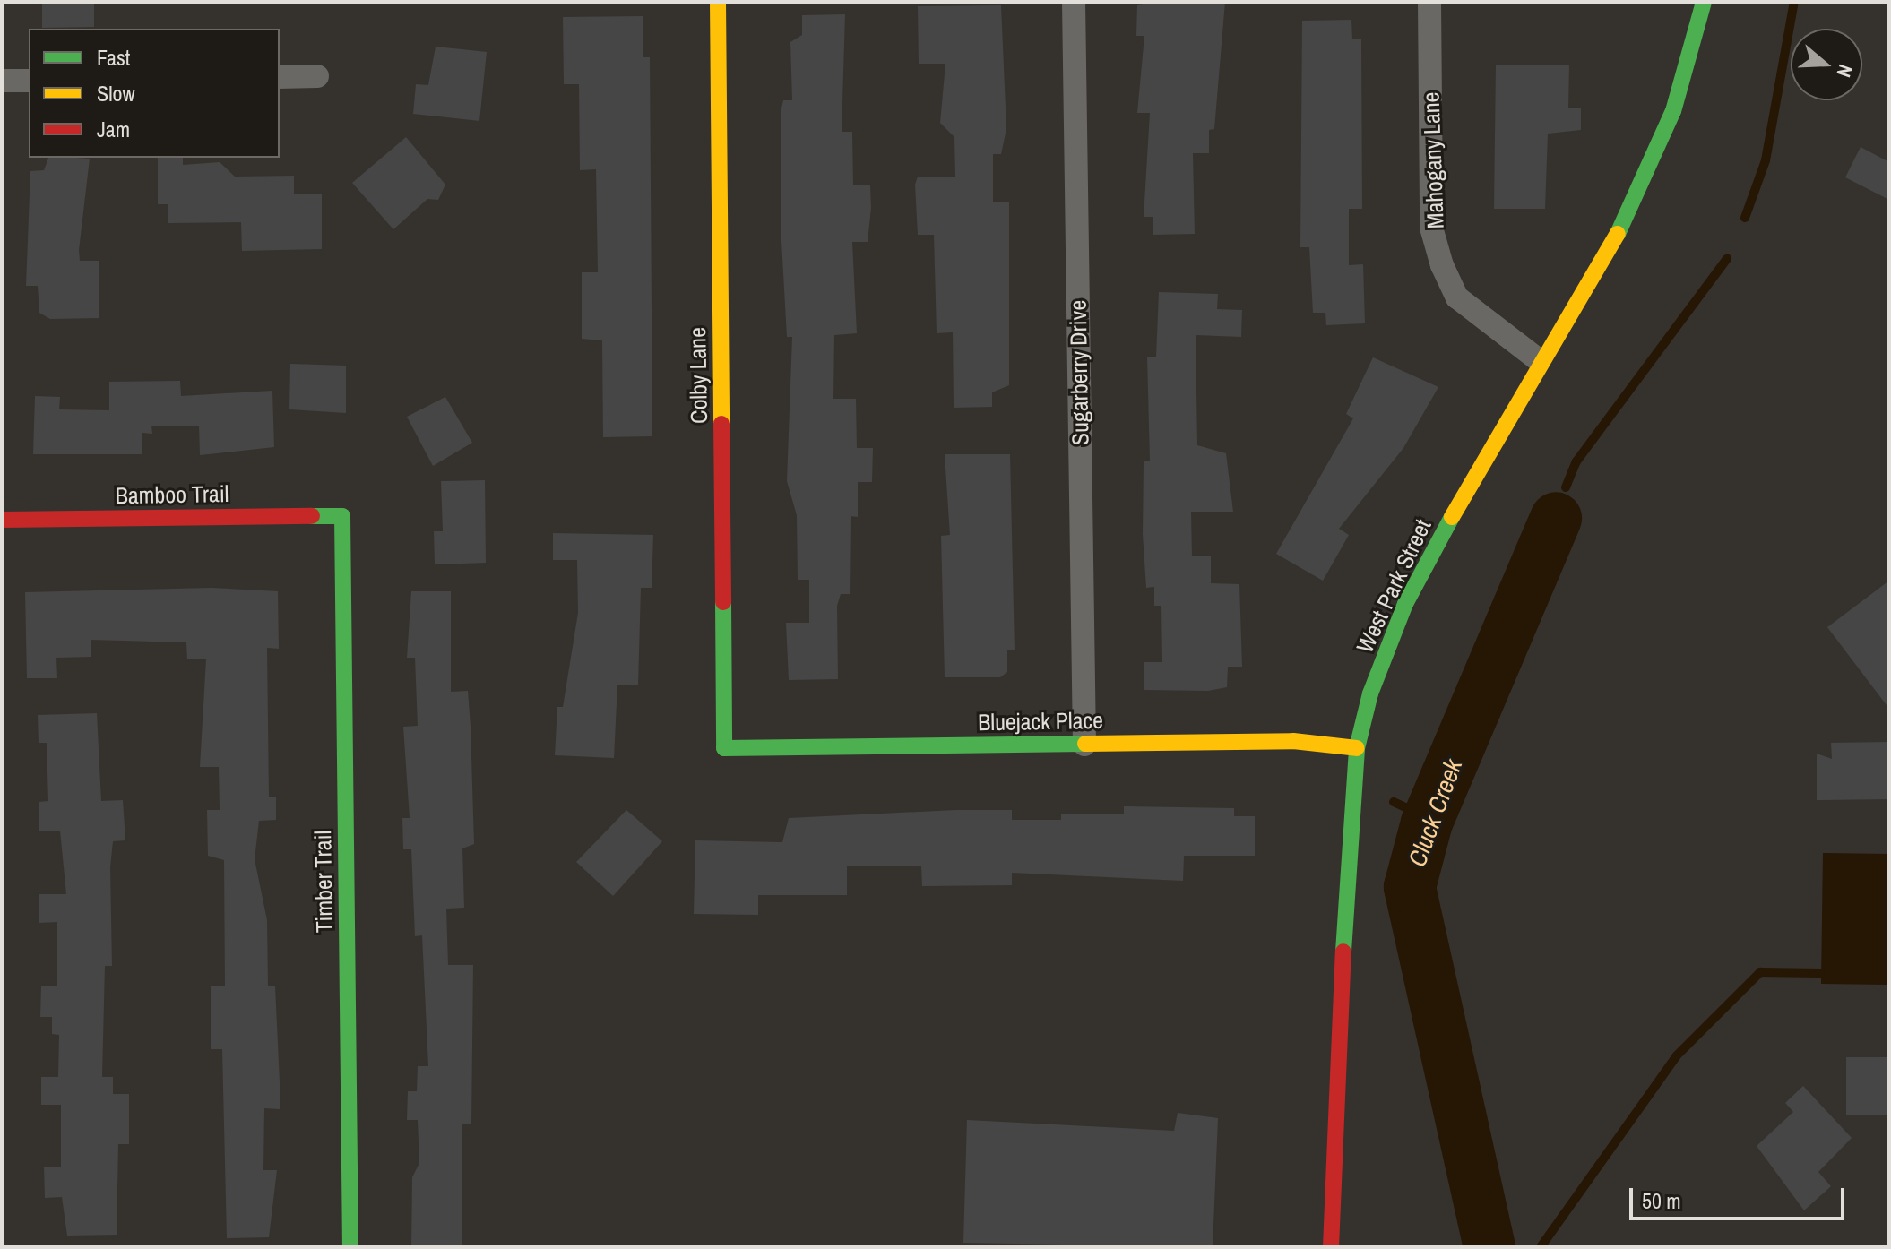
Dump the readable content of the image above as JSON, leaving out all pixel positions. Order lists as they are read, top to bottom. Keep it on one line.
{"streets":{"street":["Mahogany Lane","Sugarberry Drive","Colby Lane","Bamboo Trail","West Park Street","Bluejack Place","Timber Trail"]},"crossings":[["Mahogany Lane","West Park Street"],["Sugarberry Drive","Bluejack Place"],["Colby Lane","Bluejack Place"],["Bamboo Trail","Timber Trail"],["West Park Street","Bluejack Place"]],"water":["Cluck Creek"],"legend":["Fast","Slow","Jam"],"scale_bar":"50 m","north":"right"}
